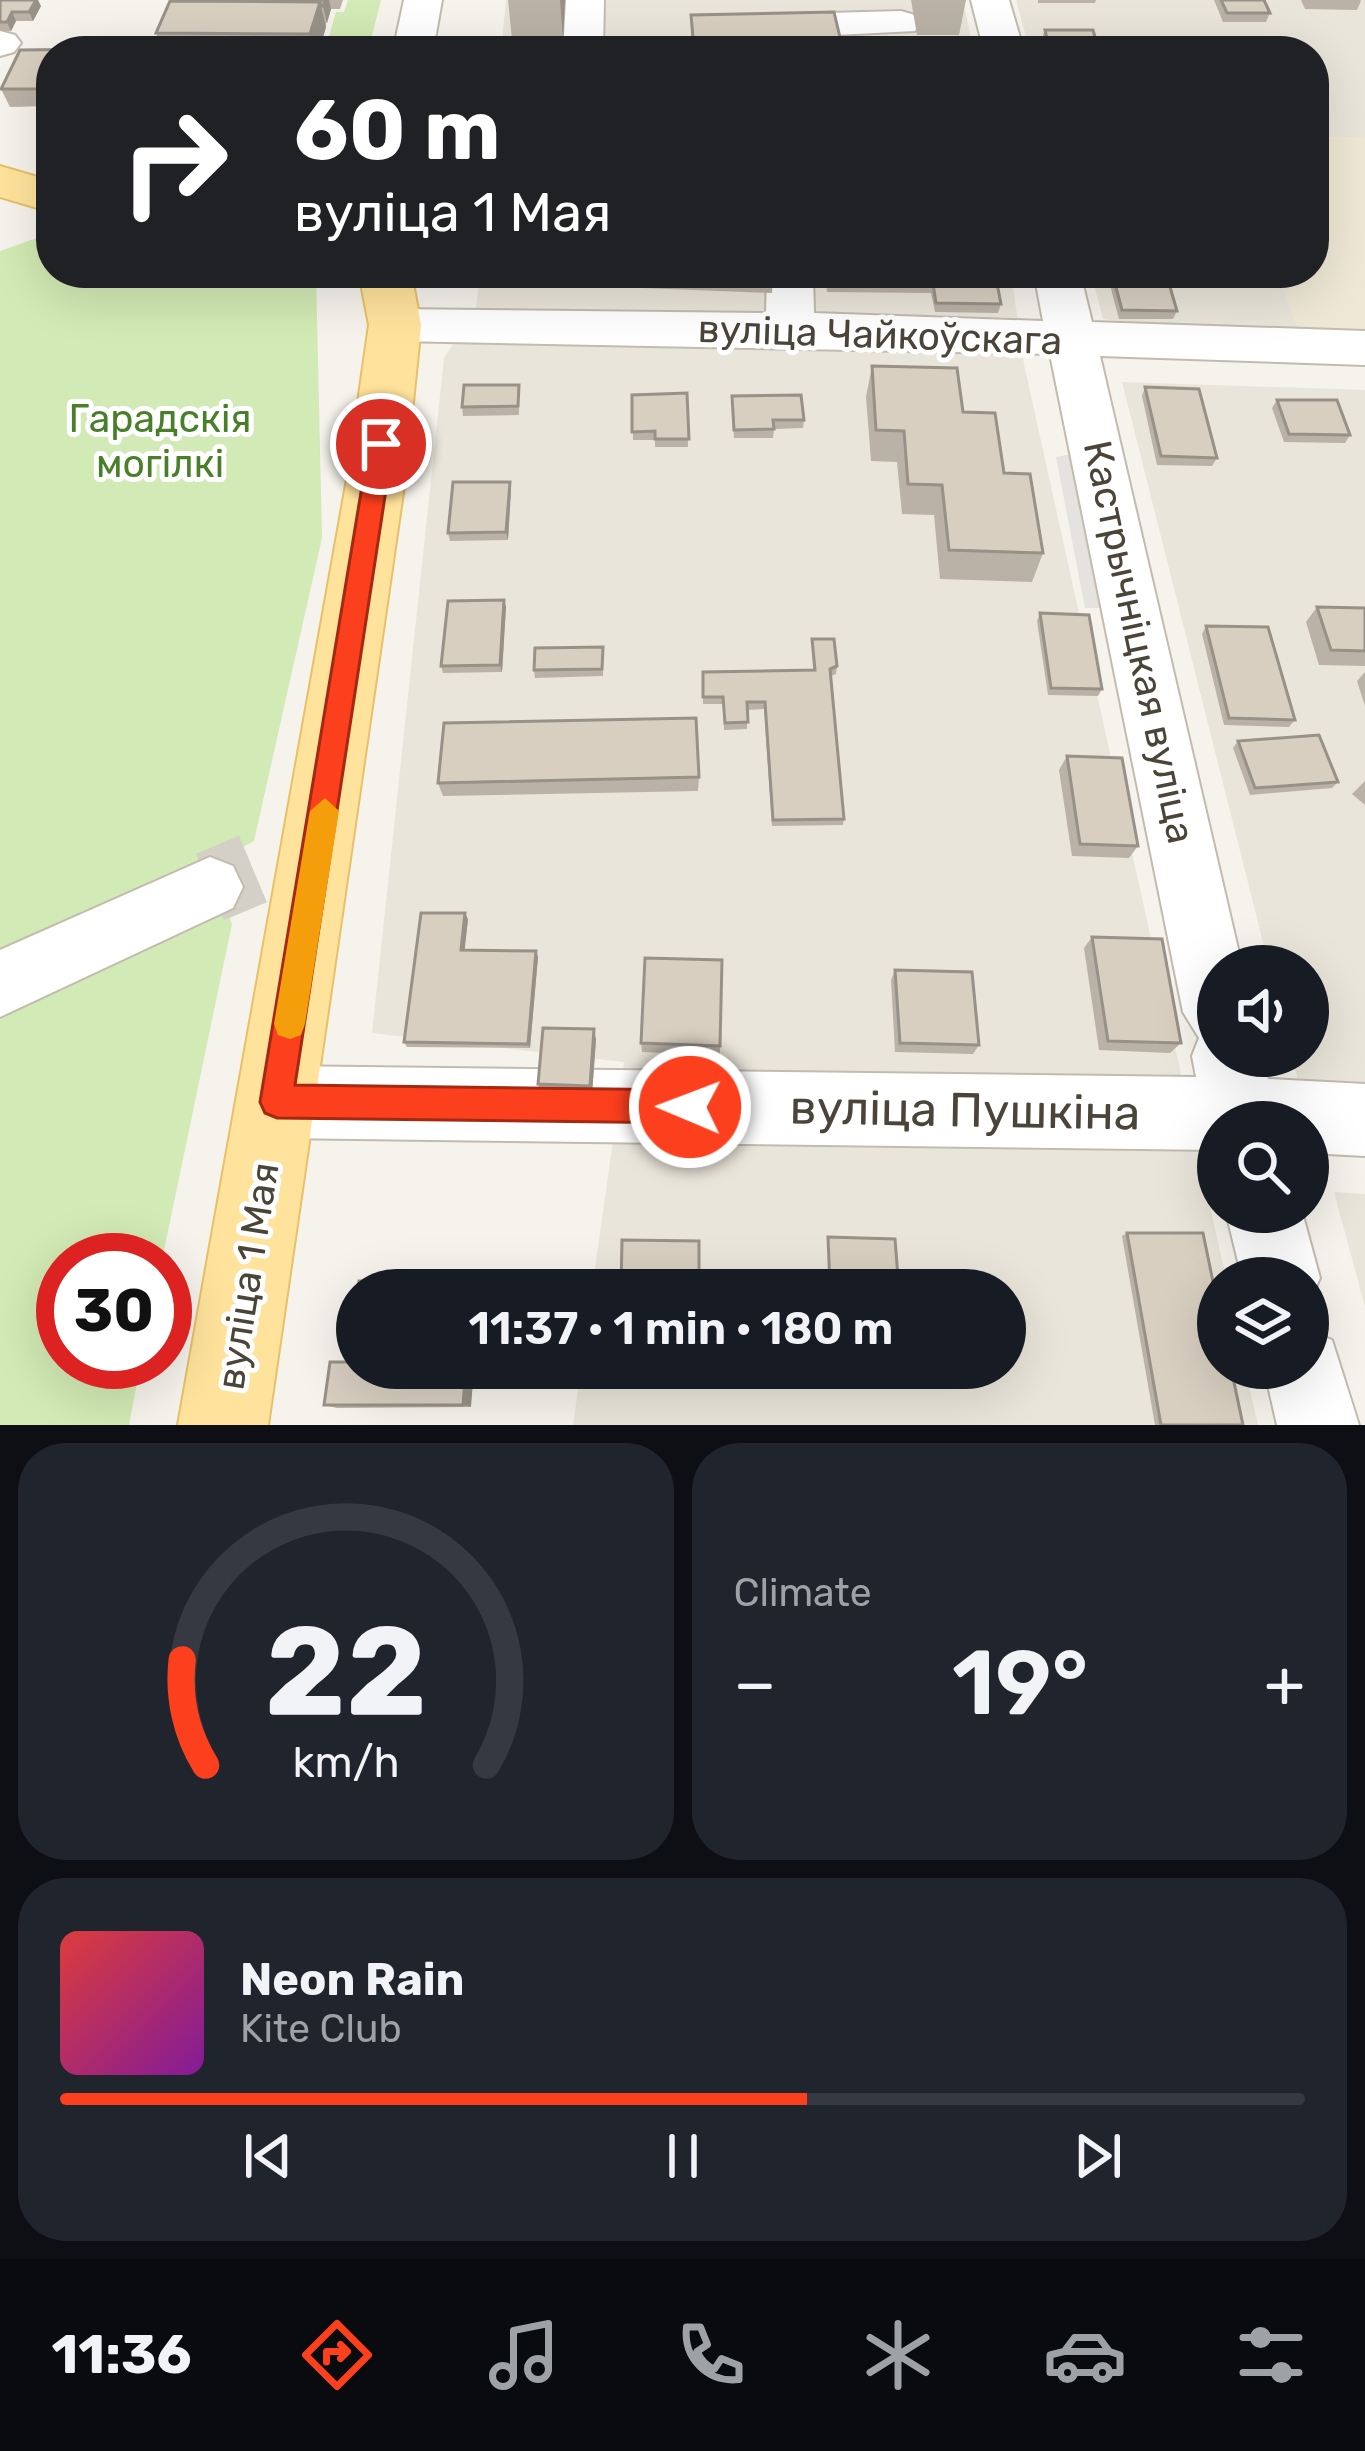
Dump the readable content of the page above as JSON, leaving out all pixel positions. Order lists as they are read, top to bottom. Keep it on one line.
{"streets":{"main road":["вуліца 1 Мая"],"street":["вуліца Чайкоўскага","Кастрычніцкая вуліца","вуліца Пушкіна"]},"crossings":[["вуліца Чайкоўскага","Кастрычніцкая вуліца"],["вуліца Чайкоўскага","вуліца 1 Мая"],["вуліца Пушкіна","вуліца 1 Мая"]],"parks":["Гарадскія могілкі"],"page":{"turn":["60 m","вуліца 1 Мая"],"limit":"30","trip":"11:37 · 1 min · 180 m","tile":"Climate","heat":["−","19°","+"],"song":["Neon Rain","Kite Club"],"tabs":"11:36","gauge":["22","km/h"]}}
